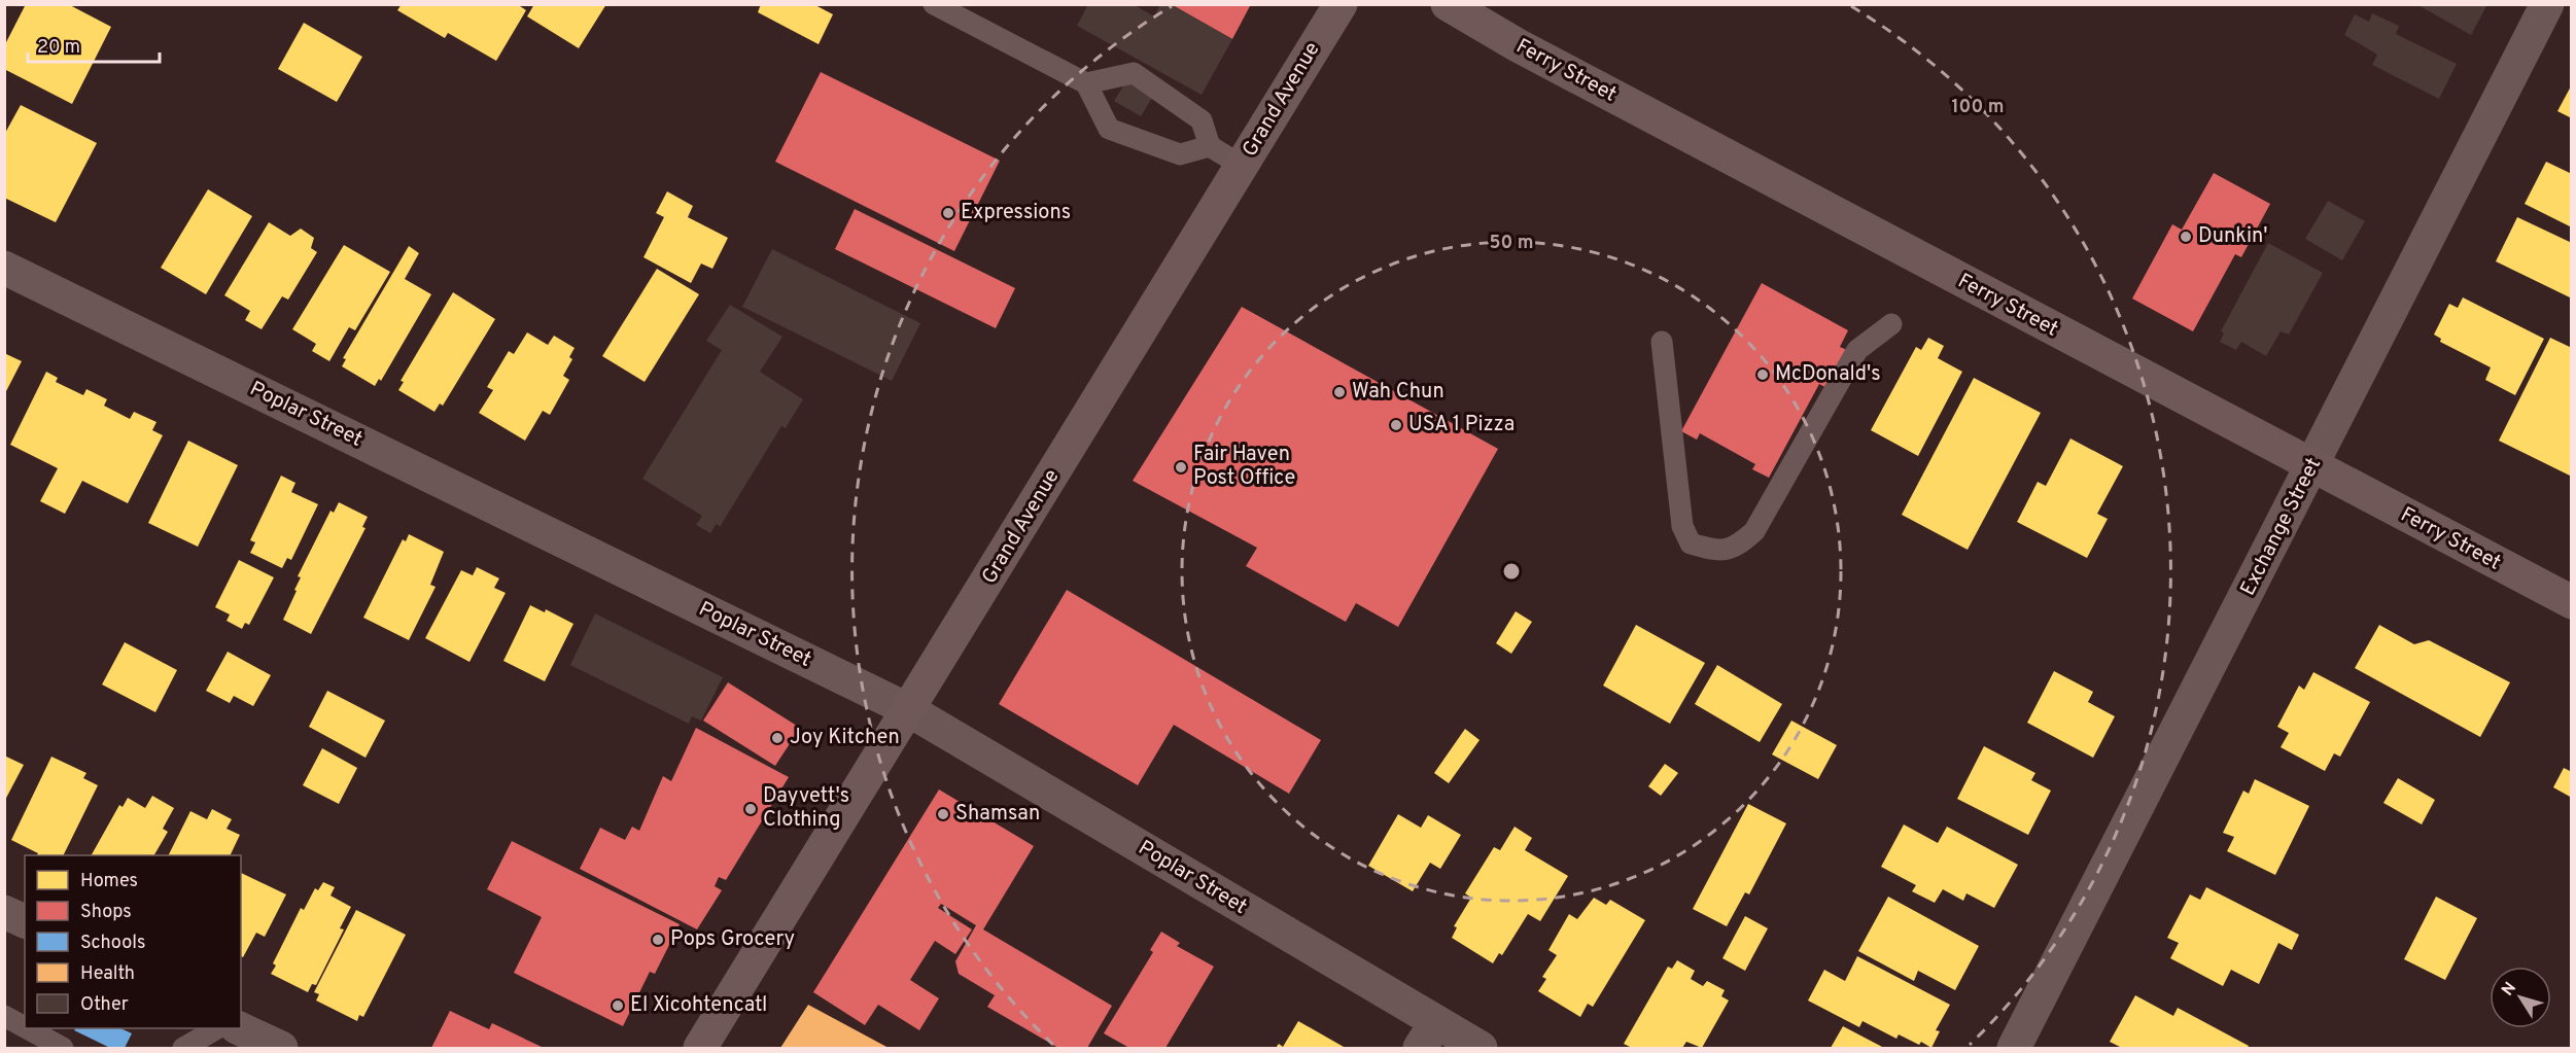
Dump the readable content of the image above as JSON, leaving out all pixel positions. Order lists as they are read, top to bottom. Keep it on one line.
{"streets":{"main road":["Ferry Street","Grand Avenue"],"street":["Poplar Street","Exchange Street"]},"crossings":[["Ferry Street","Exchange Street"],["Grand Avenue","Poplar Street"]],"places":["Expressions","Dunkin'","McDonald's","Wah Chun","USA 1 Pizza","Fair Haven Post Office","Joy Kitchen","Dayvett's Clothing","Shamsan","Pops Grocery","El Xicohtencatl"],"legend":["Homes","Shops","Schools","Health","Other"],"scale_bar":"20 m","north":"top left","rings":["100 m","50 m"]}
